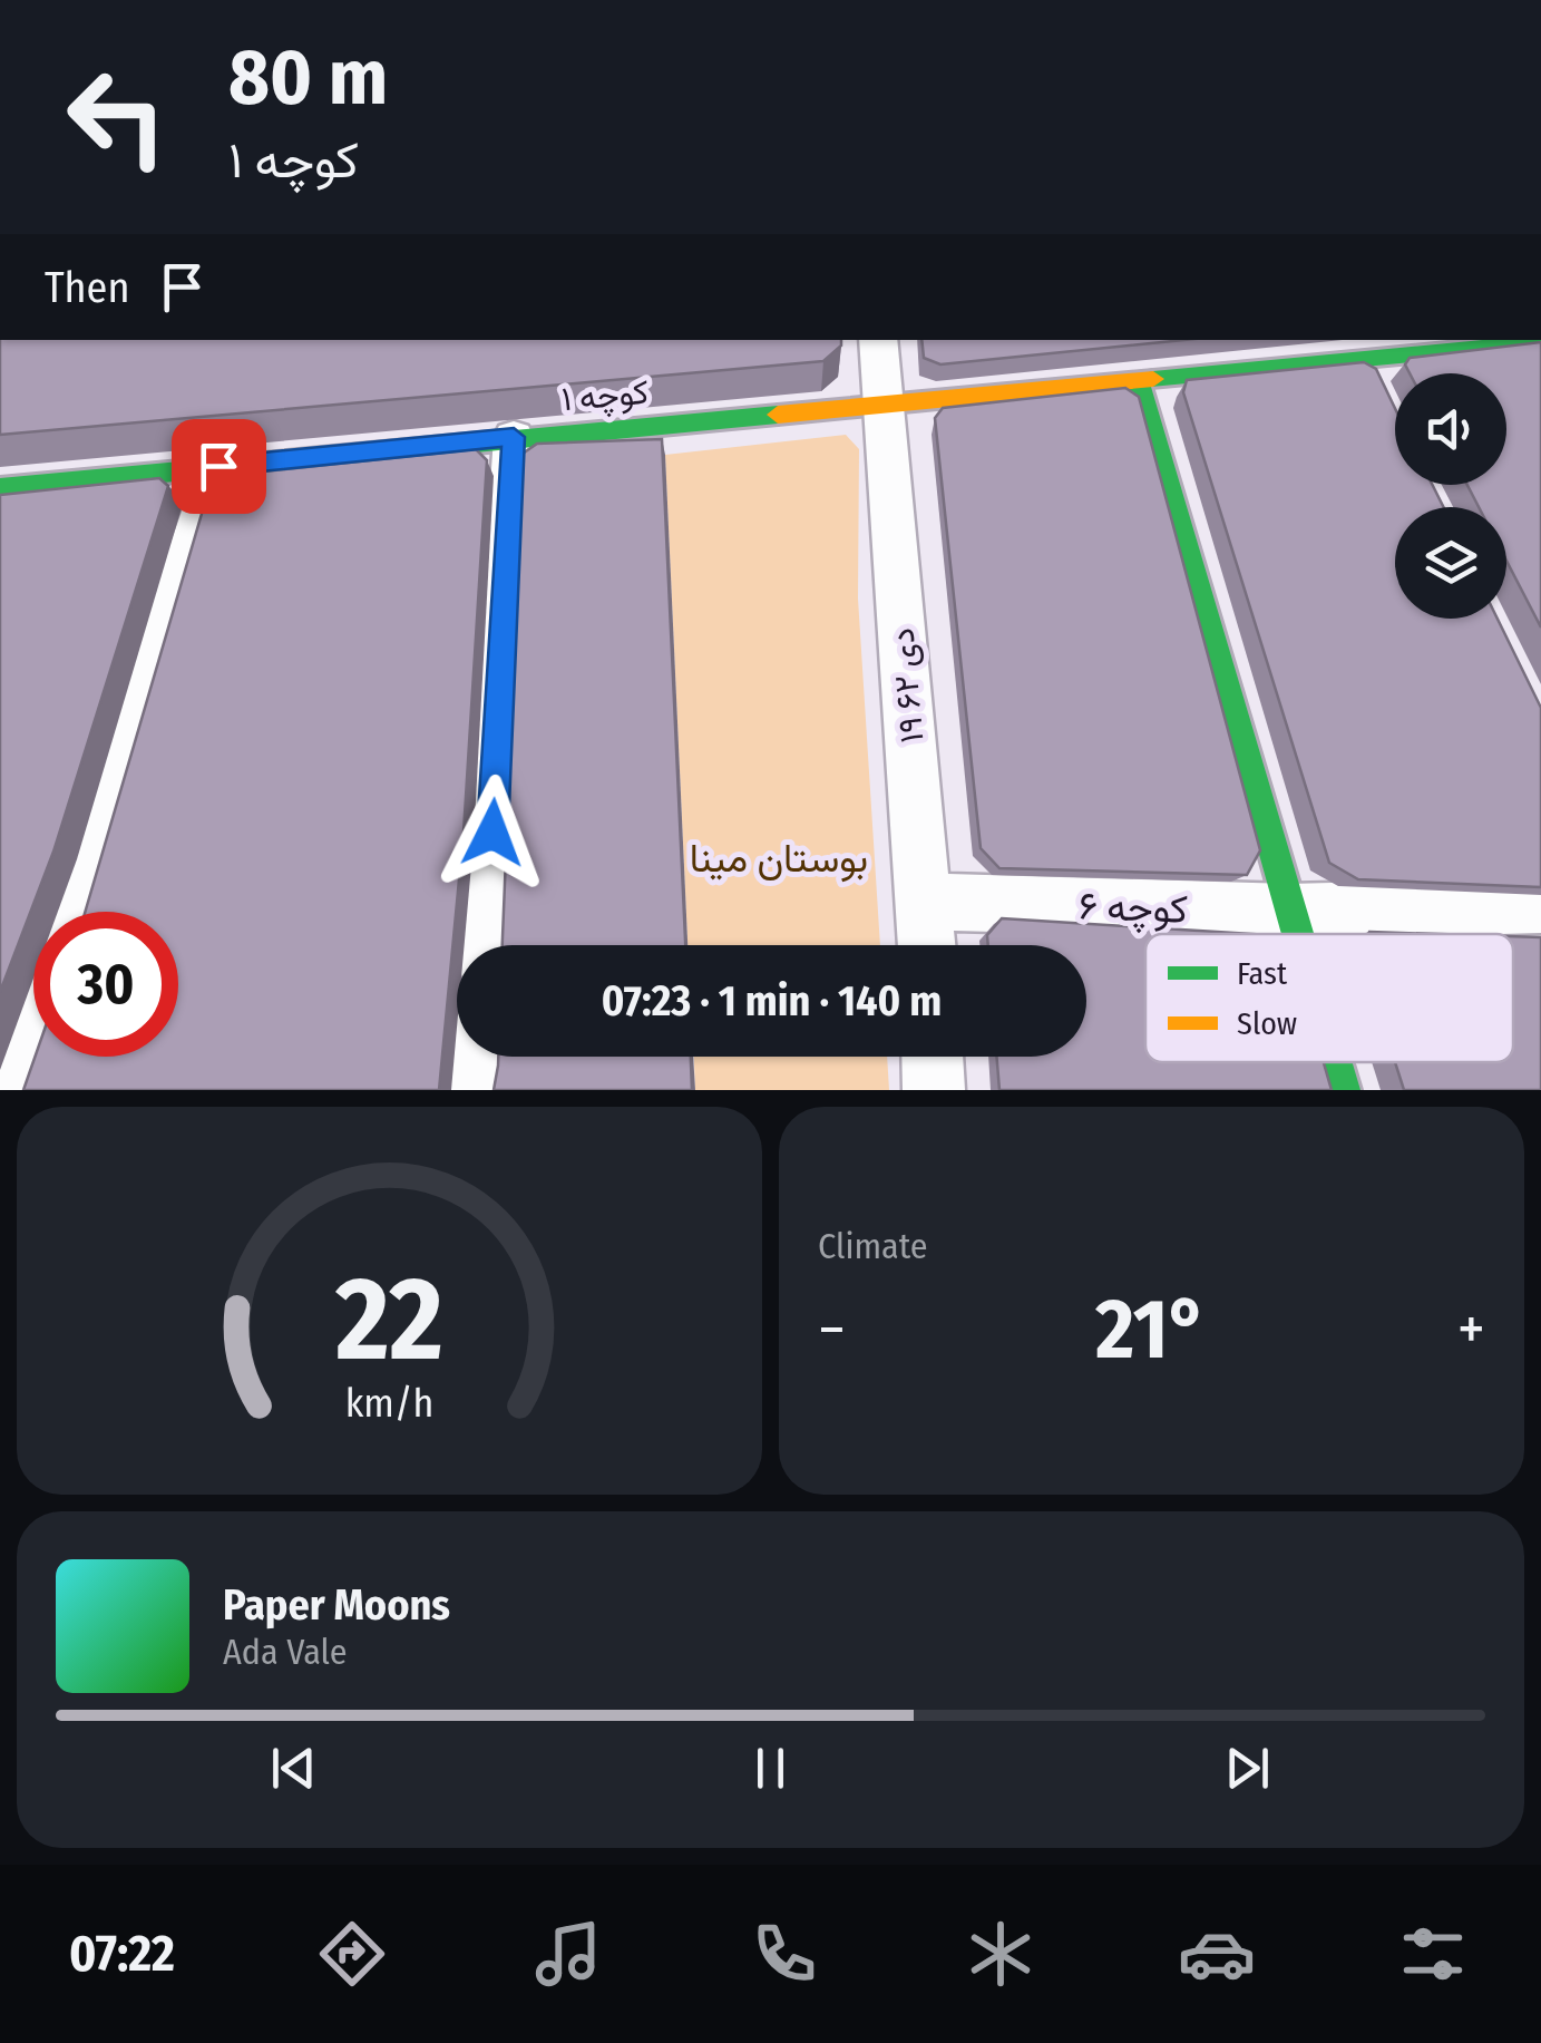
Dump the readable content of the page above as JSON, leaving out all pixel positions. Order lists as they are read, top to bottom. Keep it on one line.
{"streets":{"street":["کوچه ۱","۱۹ دی ۶۲","کوچه ۶"]},"crossings":[["کوچه ۱","۱۹ دی ۶۲"],["۱۹ دی ۶۲","کوچه ۶"]],"parks":["بوستان مینا"],"legend":["Fast","Slow"],"page":{"turn":["80 m","کوچه ۱"],"then":"Then","limit":"30","trip":"07:23 · 1 min · 140 m","tile":"Climate","heat":["−","21°","+"],"song":["Paper Moons","Ada Vale"],"tabs":"07:22","gauge":["22","km/h"]}}
